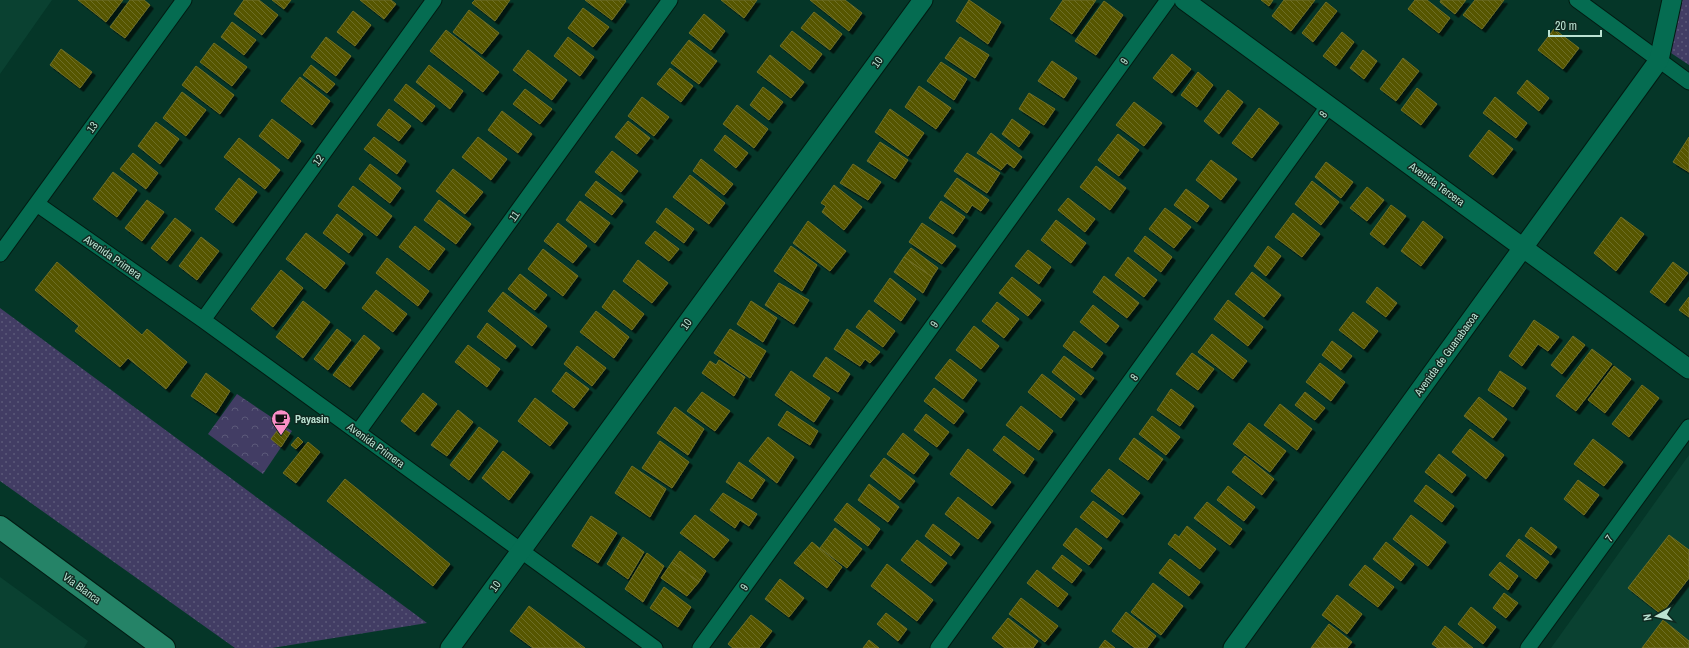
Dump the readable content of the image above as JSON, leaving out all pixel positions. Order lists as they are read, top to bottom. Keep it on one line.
{"streets":{"main road":["Vía Blanca"],"street":["9","10","8","13","12","Avenida Tercera","11","Avenida Primera","Avenida de Guanabacoa","7"]},"crossings":[["10","Avenida Primera"],["8","Avenida Tercera"],["13","Avenida Primera"],["12","Avenida Primera"],["Avenida Tercera","Avenida de Guanabacoa"],["11","Avenida Primera"]],"places":{"cafe":["Payasin"]},"scale_bar":"20 m","north":"left"}
